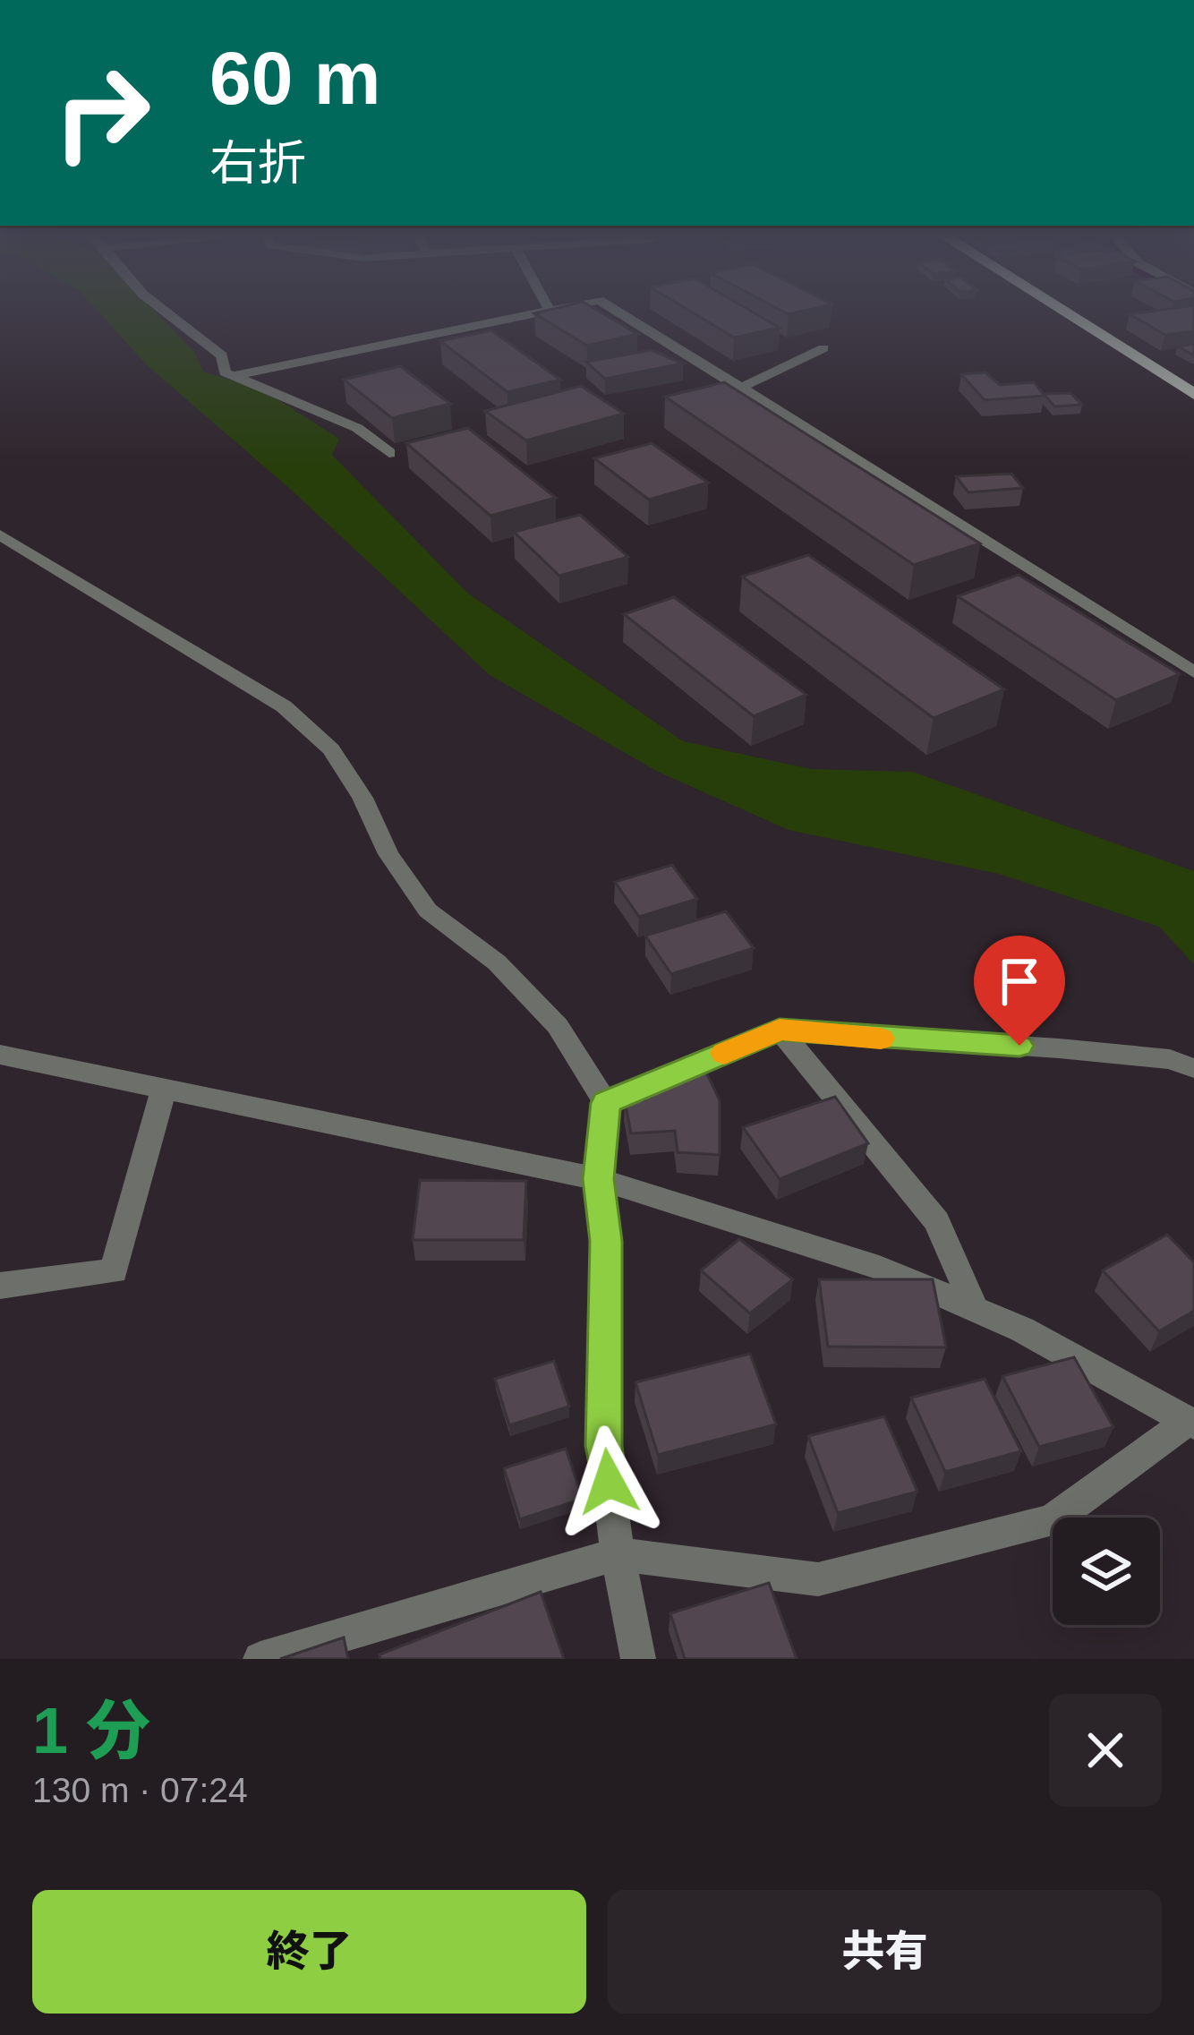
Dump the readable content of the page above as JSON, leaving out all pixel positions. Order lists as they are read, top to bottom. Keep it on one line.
{"page":{"turn":["60 m","右折"],"heading":["1 分","130 m · 07:24"],"buttons":["終了","共有"]}}
